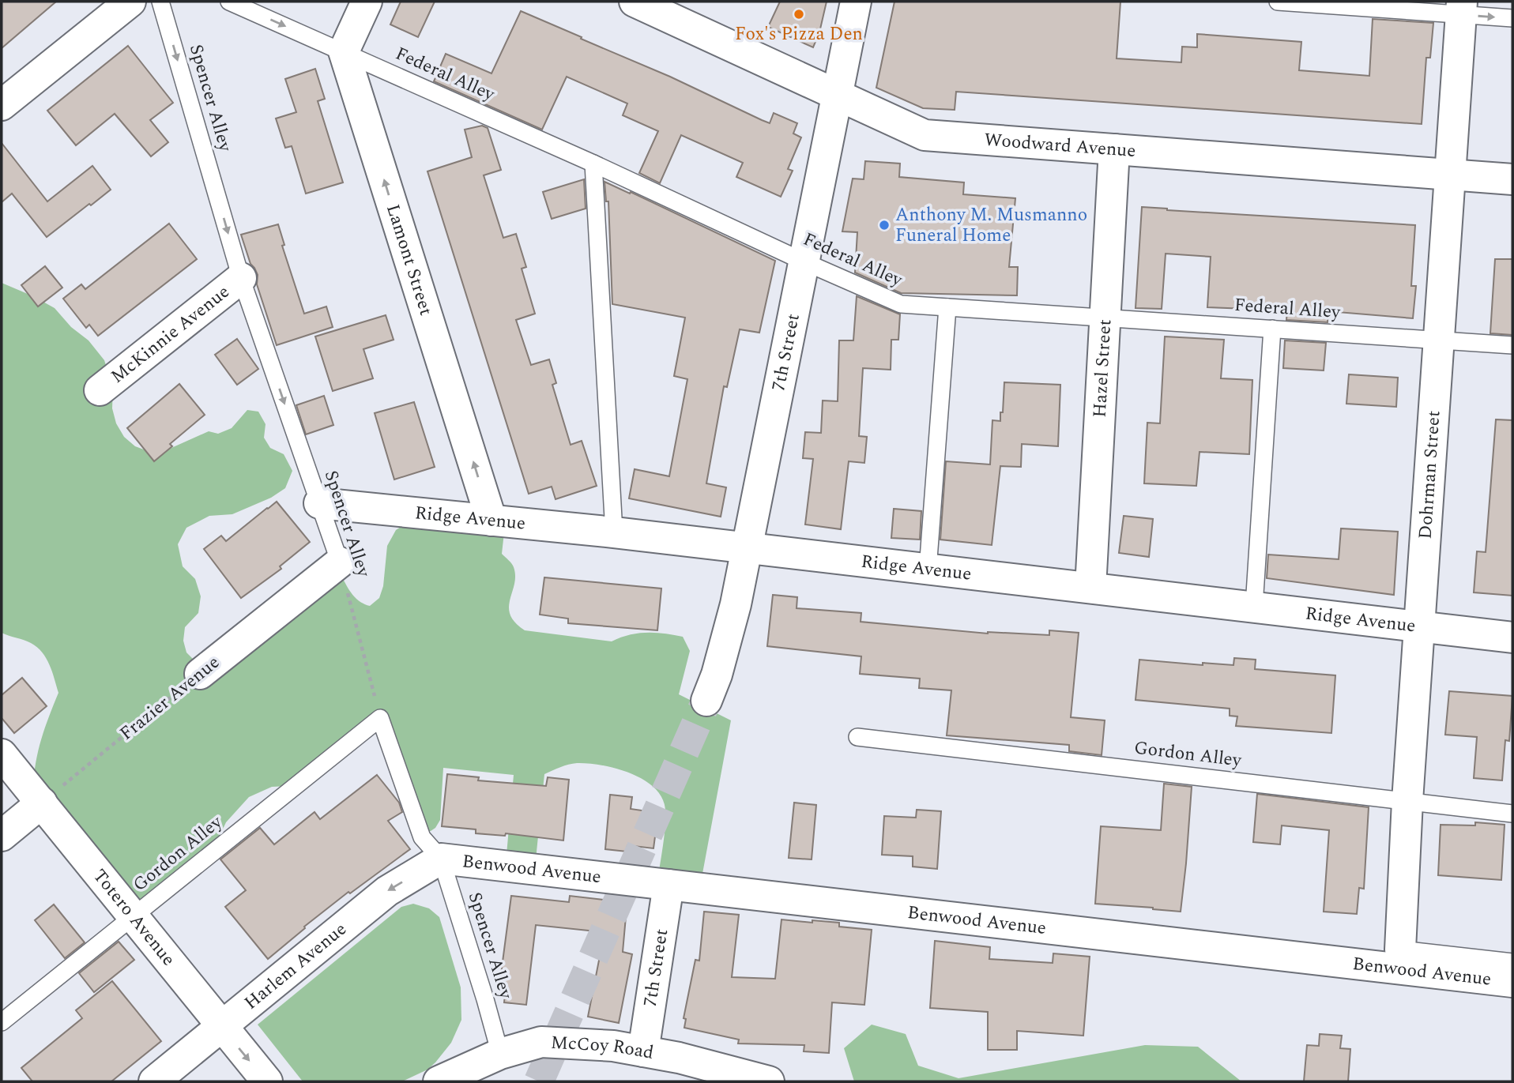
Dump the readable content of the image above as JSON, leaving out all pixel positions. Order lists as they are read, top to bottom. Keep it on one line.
{"streets":{"street":["Woodward Avenue","Lamont Street","McKinnie Avenue","7th Street","Hazel Street","Dohrman Street","Ridge Avenue","Frazier Avenue","Benwood Avenue","Totero Avenue","Harlem Avenue","McCoy Road"],"lane":["Federal Alley","Spencer Alley","Gordon Alley"]},"crossings":[["Federal Alley","Lamont Street"],["Federal Alley","7th Street"],["Federal Alley","Hazel Street"],["Federal Alley","Dohrman Street"],["Spencer Alley","McKinnie Avenue"],["Spencer Alley","Ridge Avenue"],["Spencer Alley","Frazier Avenue"],["Spencer Alley","Gordon Alley"],["Spencer Alley","Benwood Avenue"],["Spencer Alley","Harlem Avenue"],["Spencer Alley","McCoy Road"],["Woodward Avenue","7th Street"],["Woodward Avenue","Hazel Street"],["Woodward Avenue","Dohrman Street"],["Lamont Street","Ridge Avenue"],["7th Street","Ridge Avenue"],["7th Street","Benwood Avenue"],["7th Street","McCoy Road"],["Hazel Street","Ridge Avenue"],["Dohrman Street","Ridge Avenue"],["Dohrman Street","Gordon Alley"],["Frazier Avenue","Totero Avenue"],["Gordon Alley","Totero Avenue"],["Benwood Avenue","Harlem Avenue"],["Totero Avenue","Harlem Avenue"]],"one_way":["Spencer Alley","Lamont Street","Harlem Avenue"],"places":["Fox's Pizza Den","Anthony M. Musmanno Funeral Home"]}
